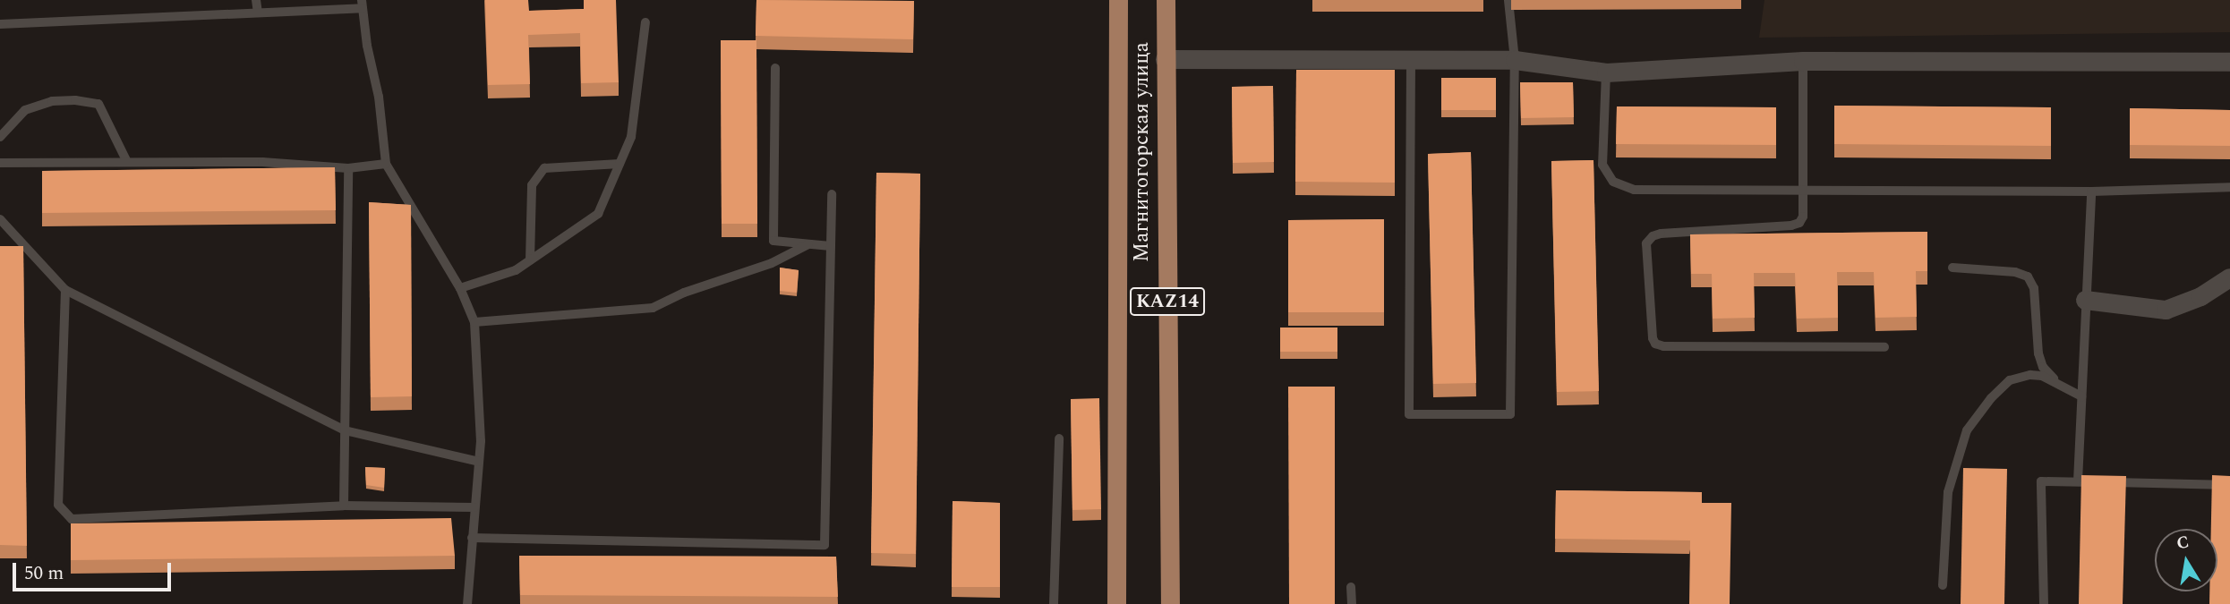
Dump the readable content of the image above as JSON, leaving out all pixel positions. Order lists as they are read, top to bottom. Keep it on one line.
{"streets":{"main road":["Магнитогорская улица","KAZ14"]},"scale_bar":"50 m","north":"top"}
